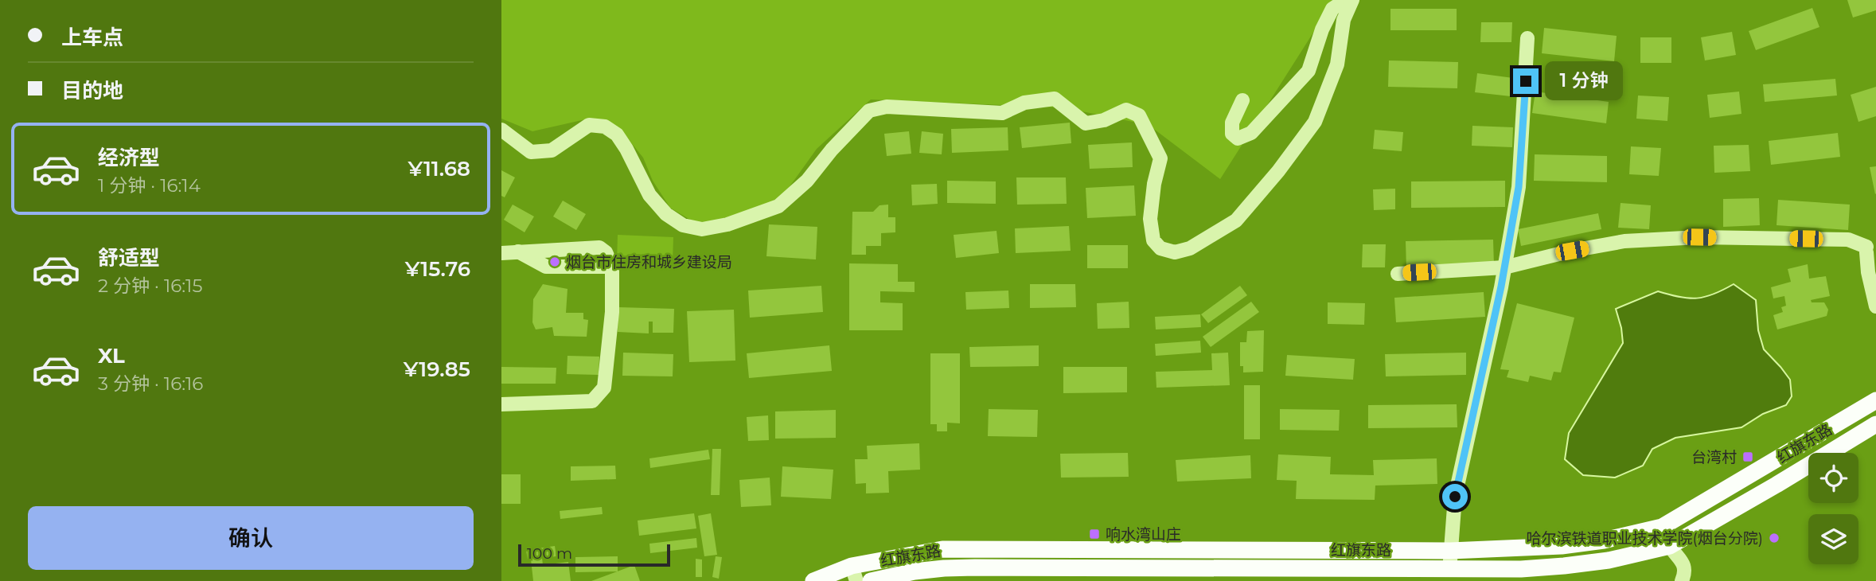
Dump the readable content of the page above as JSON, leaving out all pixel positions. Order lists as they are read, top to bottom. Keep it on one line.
{"streets":{"main road":["红旗东路"]},"places":{"other":["烟台市住房和城乡建设局","哈尔滨铁道职业技术学院(烟台分院)"],"transit":["台湾村","响水湾山庄"]},"scale_bar":"100 m","page":{"banner":["上车点","目的地"],"bubble":"1 分钟","list":[{"name":"经济型","note":"1 分钟 · 16:14","value":"¥11.68"},{"name":"舒适型","note":"2 分钟 · 16:15","value":"¥15.76"},{"name":"XL","note":"3 分钟 · 16:16","value":"¥19.85"}],"buttons":"确认","scale":"100 m"}}
